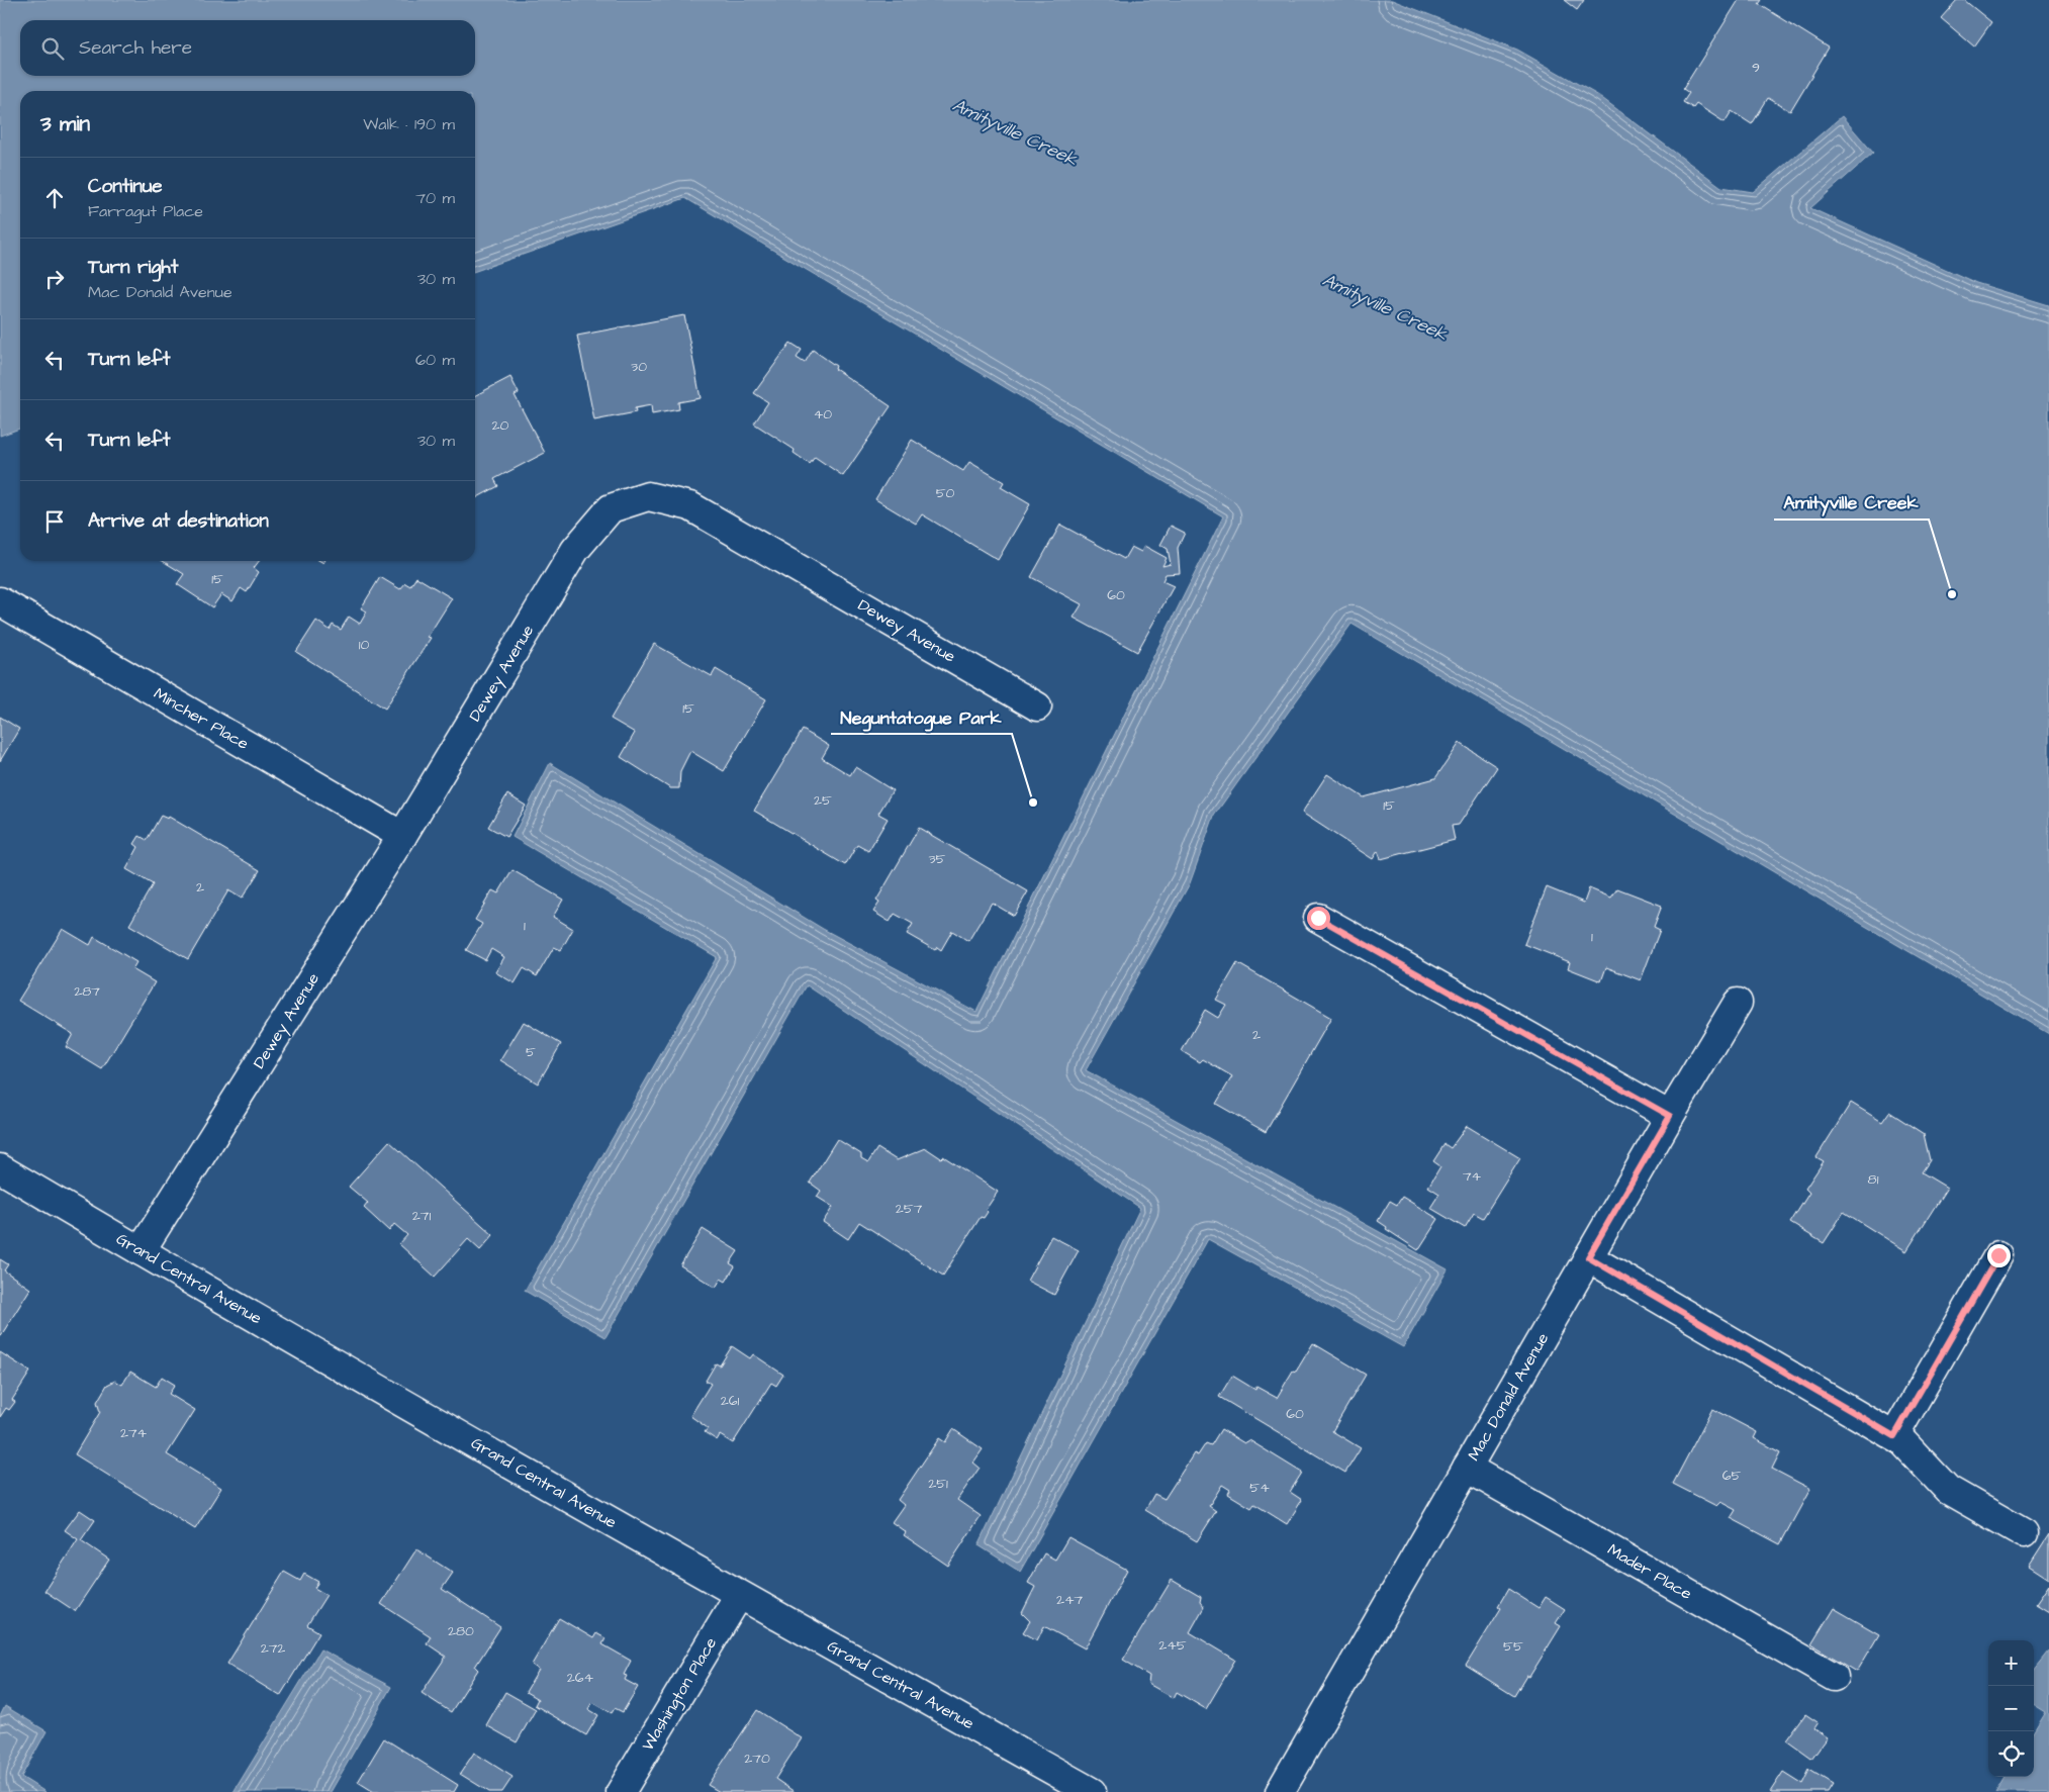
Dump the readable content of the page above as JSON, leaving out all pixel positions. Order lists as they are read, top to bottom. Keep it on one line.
{"streets":{"street":["Dewey Avenue","Mincher Place","Grand Central Avenue","Mac Donald Avenue","Mader Place","Washington Place"]},"crossings":[["Dewey Avenue","Mincher Place"],["Dewey Avenue","Grand Central Avenue"],["Grand Central Avenue","Washington Place"],["Mac Donald Avenue","Mader Place"]],"water":["Amityville Creek"],"places":["Amityville Creek","Neguntatogue Park"],"house_numbers":["9","30","40","20","50","15","60","10","15","25","15","35","2","1","1","287","2","5","74","81","257","271","261","60","274","65","251","54","247","280","245","55","272","264","270"],"page":{"search":"Search here","heading":["3 min","Walk · 190 m"],"list":[["Continue","Farragut Place","70 m"],["Turn right","Mac Donald Avenue","30 m"],["Turn left","60 m"],["Turn left","30 m"],"Arrive at destination"],"map_buttons":["+","−"]}}
